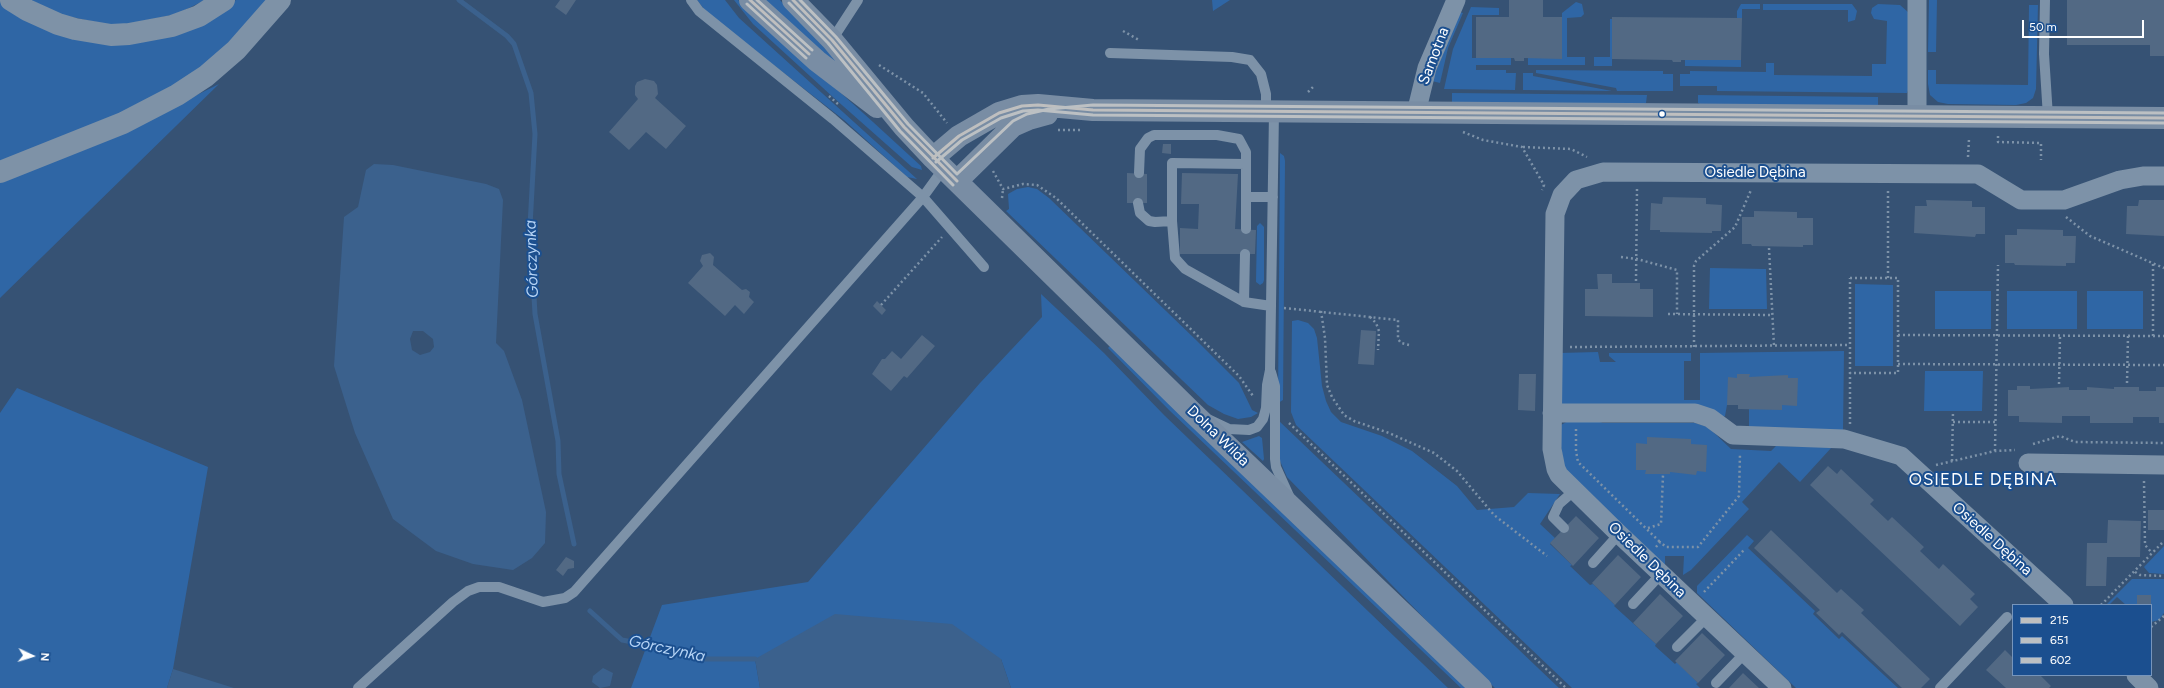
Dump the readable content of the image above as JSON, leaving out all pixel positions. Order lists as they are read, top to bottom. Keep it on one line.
{"streets":{"street":["Samotna","Osiedle Dębina","Dolna Wilda"]},"districts":["OSIEDLE DĘBINA"],"water":["Górczynka"],"lines":["transit line 215","transit line 602","transit line 651"],"legend":["215","651","602"],"scale_bar":"50 m","north":"right"}
